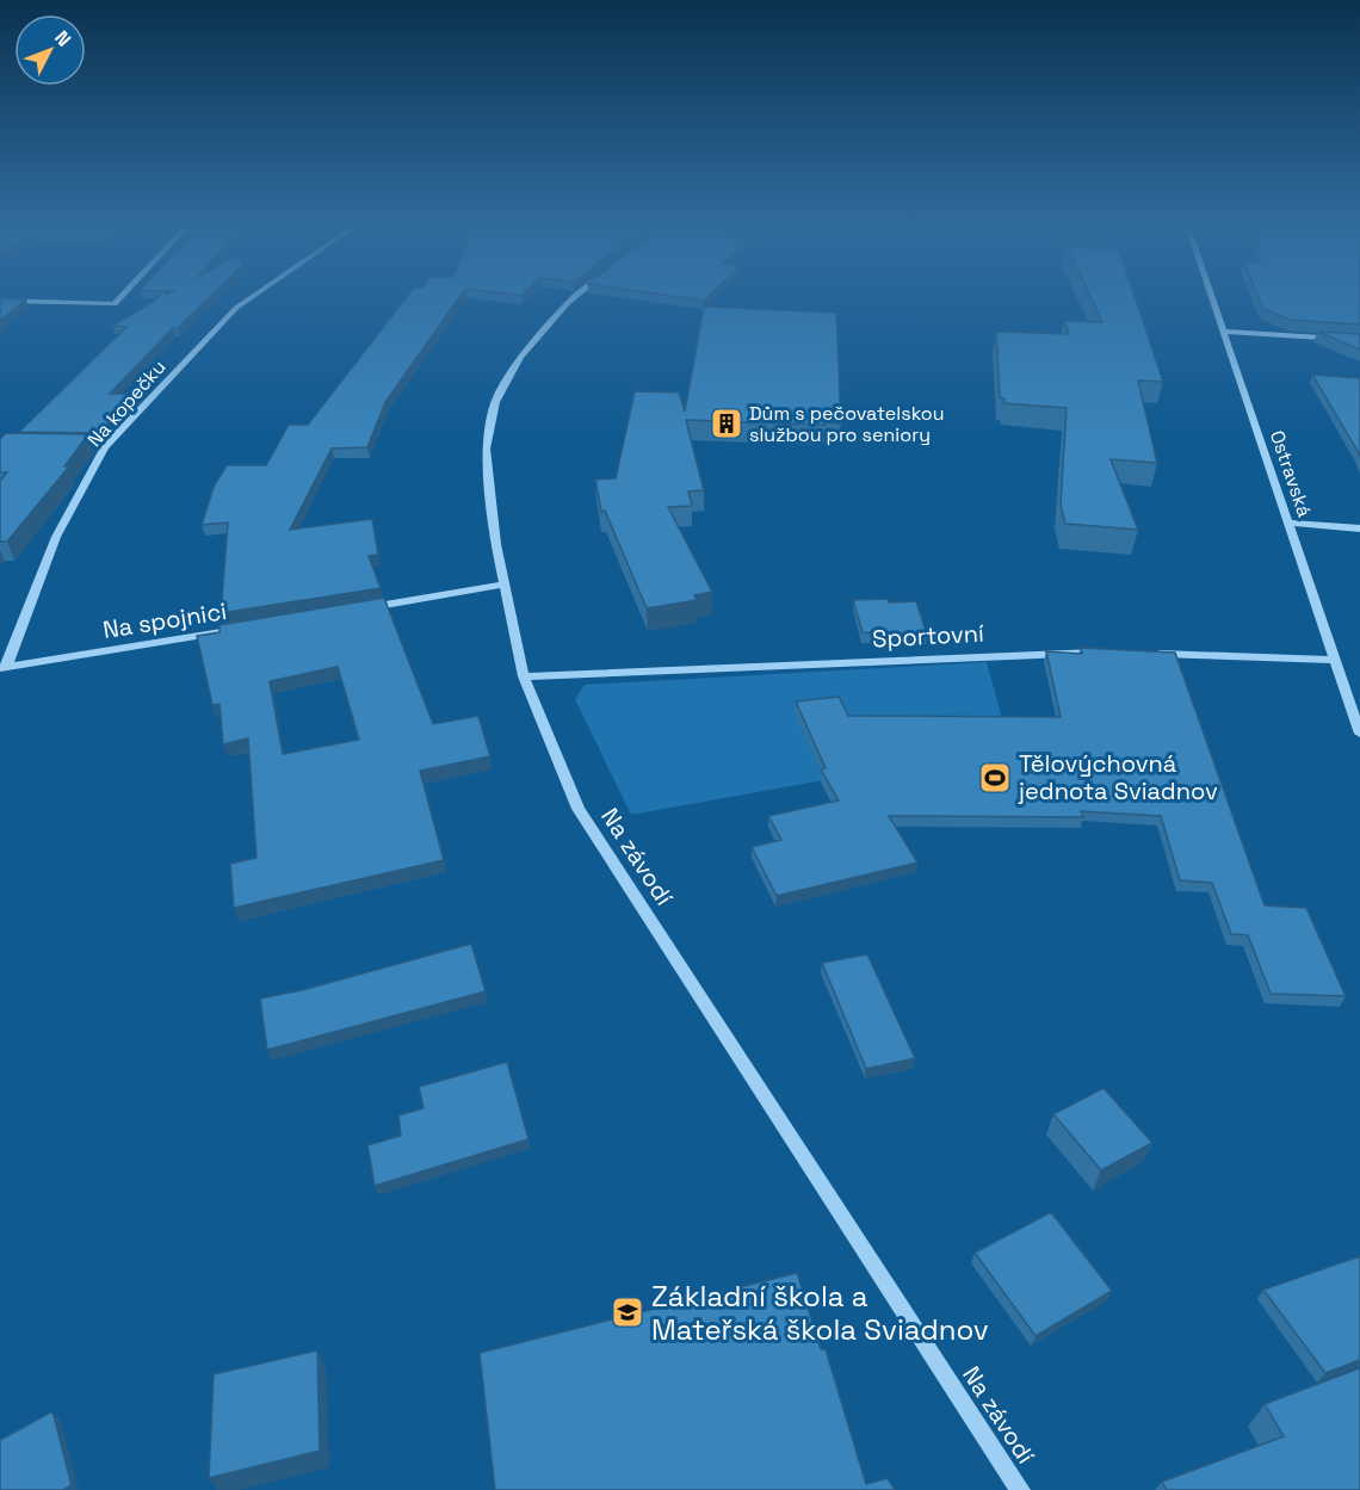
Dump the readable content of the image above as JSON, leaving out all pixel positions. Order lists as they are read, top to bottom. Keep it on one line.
{"streets":{"street":["Na kopečku","Ostravská","Na spojnici","Sportovní","Na závodí"]},"crossings":[["Na kopečku","Na spojnici"],["Sportovní","Na závodí"]],"places":{"building":["Dům s pečovatelskou službou pro seniory"],"sports":["Tělovýchovná jednota Sviadnov"],"school or university":["Základní škola a Mateřská škola Sviadnov"]},"north":"top right"}
